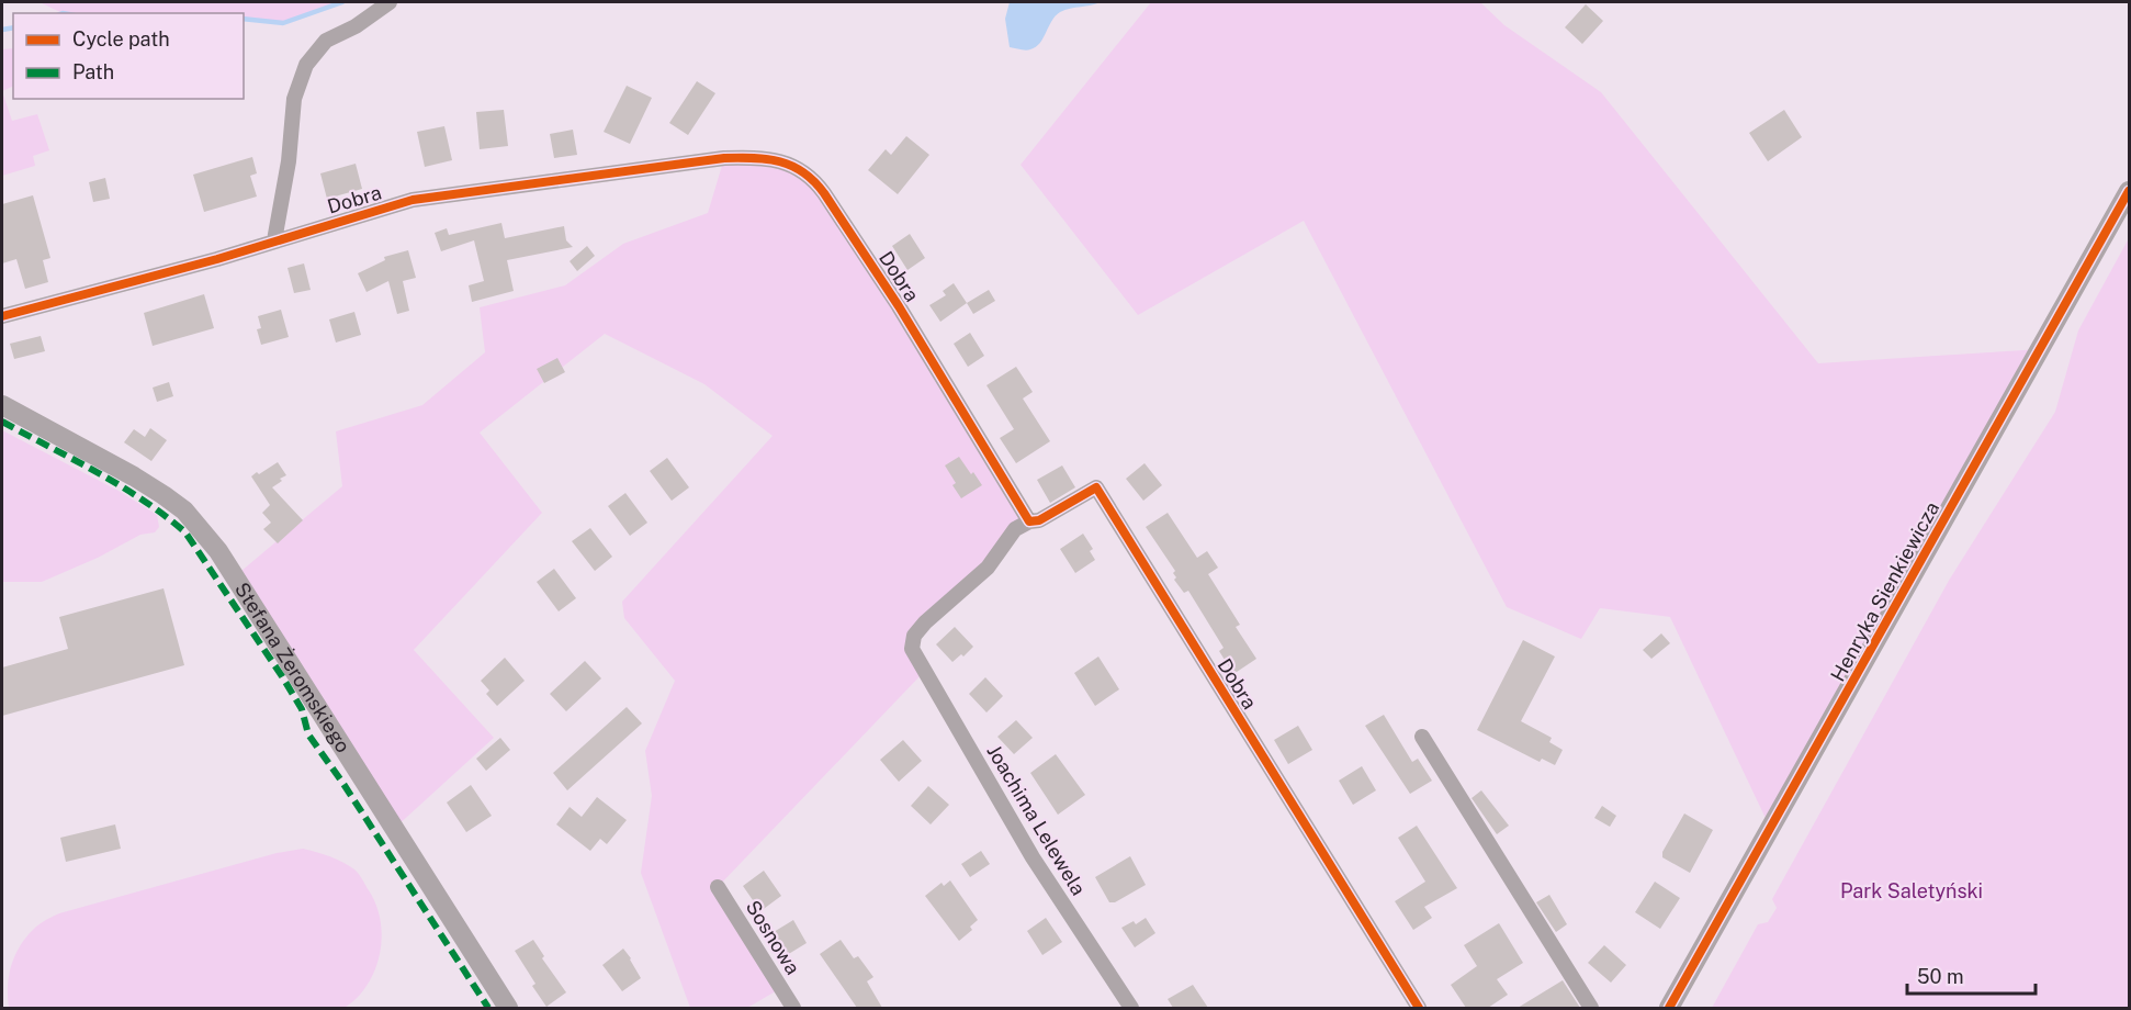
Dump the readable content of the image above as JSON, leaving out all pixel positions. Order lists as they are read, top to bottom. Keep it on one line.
{"streets":{"main road":["Henryka Sienkiewicza","Stefana Żeromskiego"],"street":["Dobra","Joachima Lelewela","Sosnowa"]},"crossings":[["Dobra","Joachima Lelewela"]],"parks":["Park Saletyński"],"legend":["Cycle path","Path"],"scale_bar":"50 m"}
